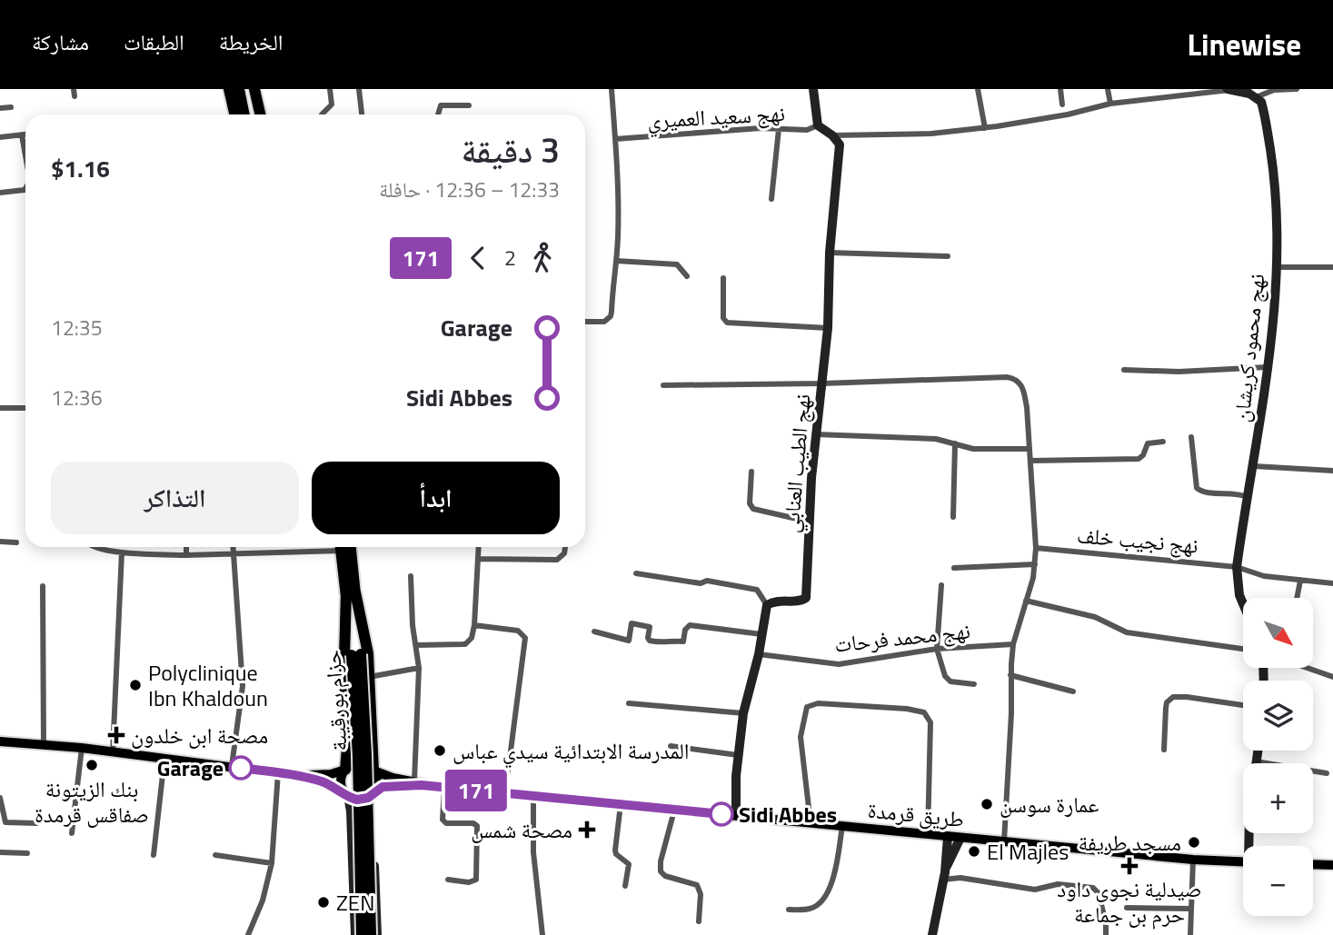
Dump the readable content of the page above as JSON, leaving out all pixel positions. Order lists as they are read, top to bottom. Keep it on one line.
{"streets":{"highway":["حزام بورقيبة"],"main road":["طريق قرمدة"],"street":["نهج سعيد العميري","نهج محمود كريشان","نهج الطيب العنابي","نهج نجيب خلف","نهج محمد فرحات"]},"crossings":[["نهج محمود كريشان","نهج نجيب خلف"]],"places":{"other":["Polyclinique Ibn Khaldoun","المدرسة الابتدائية سيدي عباس","بنك الزيتونة صفاقس قرمدة","Garage","عمارة سوسن","Sidi Abbes","مسجد طريفة","El Majles","ZEN"],"health":["مصحة ابن خلدون","مصحة شمس","صيدلية نجوى داود حرم بن جماعة"]},"lines":["bus line 171"],"north":"bottom right","page":{"header":"Linewise","nav":["الخريطة","الطبقات","مشاركة"],"on_map":"171","heading":["3 دقيقة","12:33 – 12:36 · حافلة","$1.16"],"legs":["2","171"],"list":[{"name":"Garage","value":"12:35"},{"name":"Sidi Abbes","value":"12:36"}],"buttons":["ابدأ","التذاكر"],"map_buttons":["+","−"]}}
